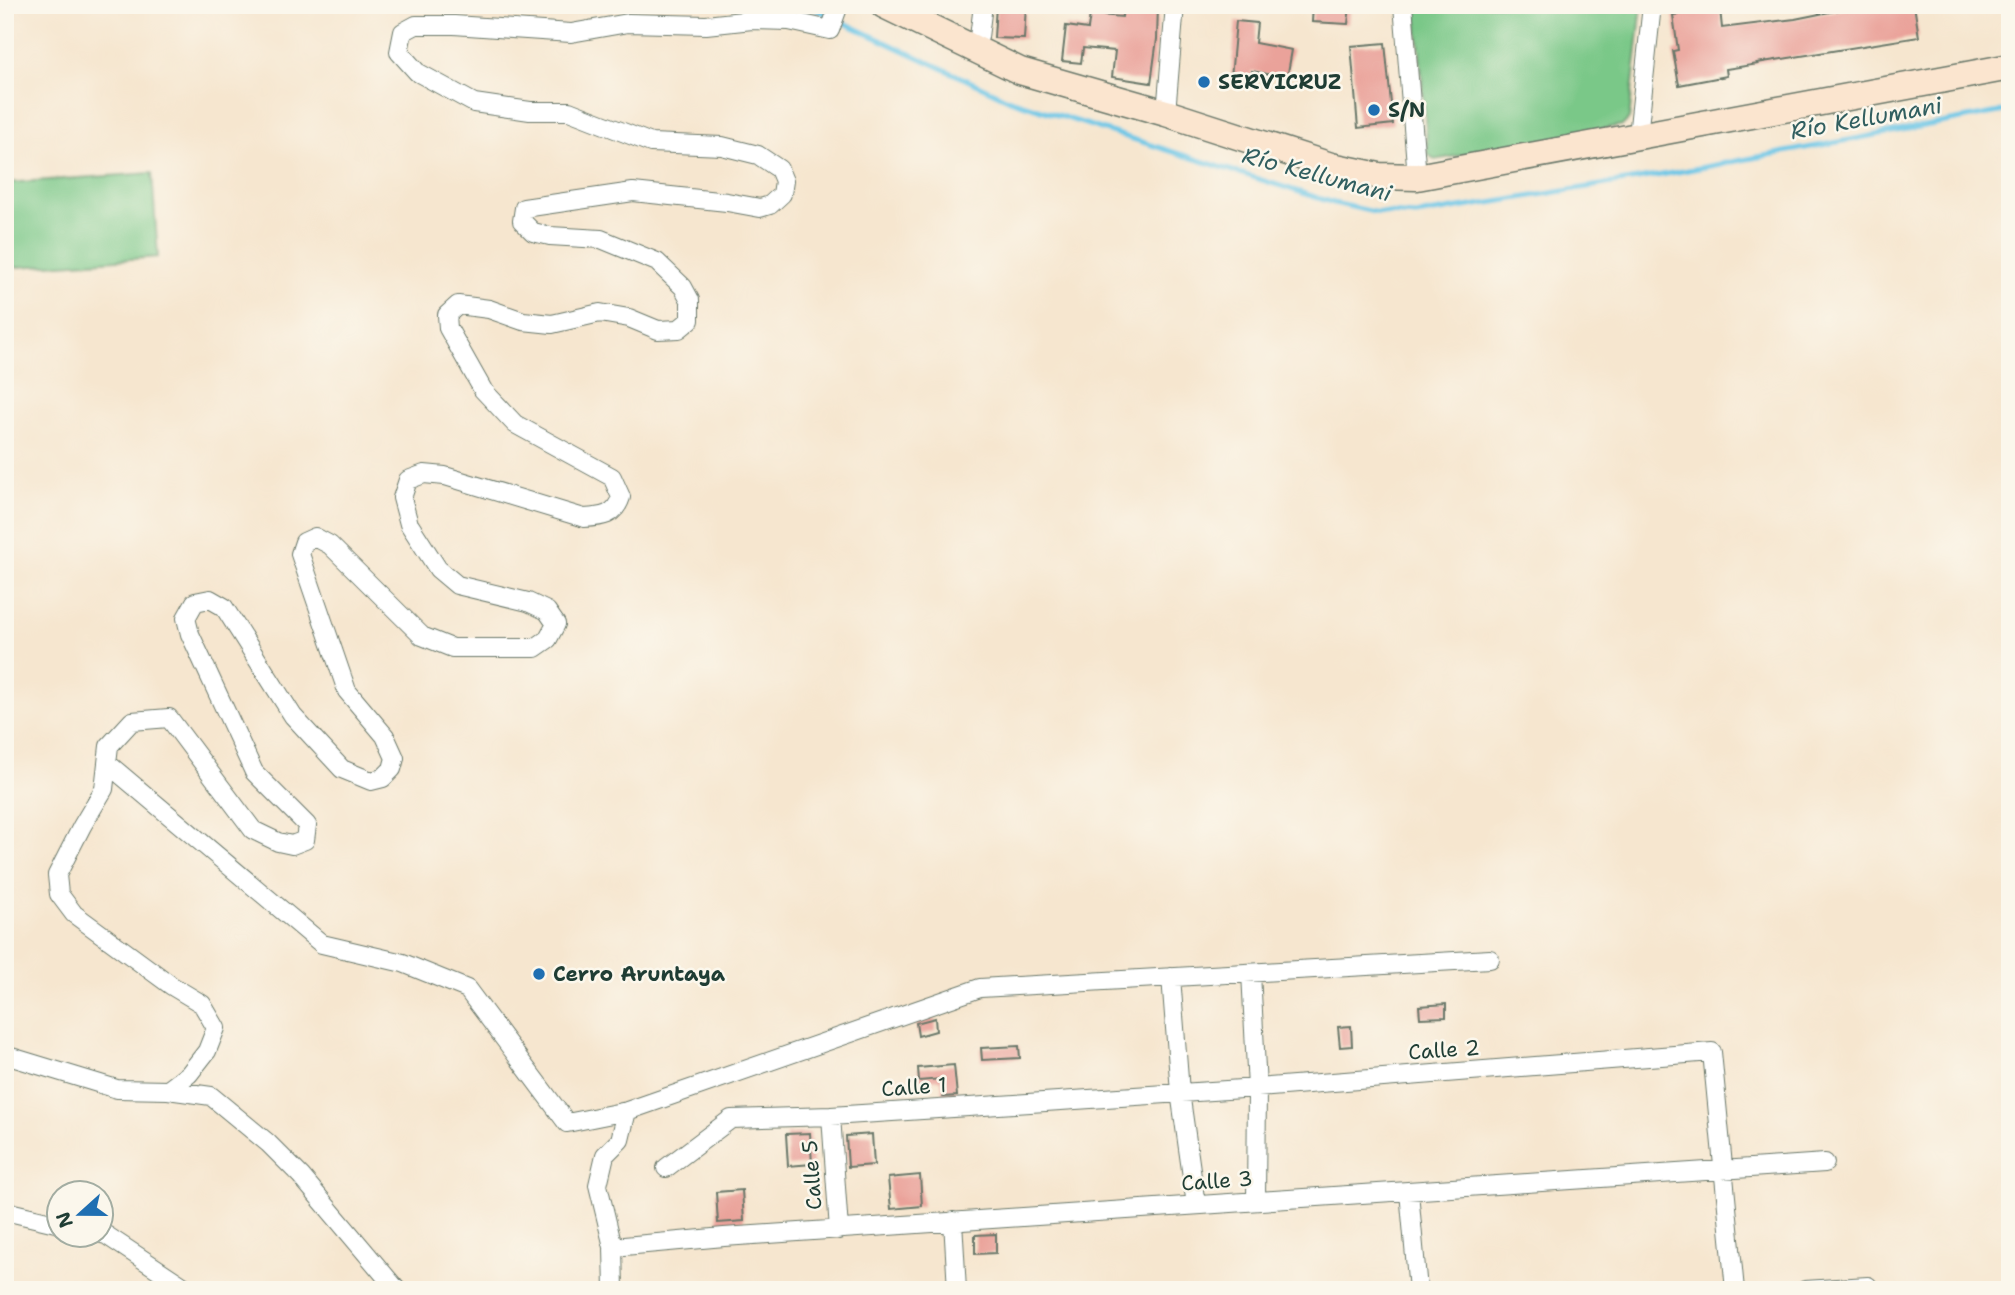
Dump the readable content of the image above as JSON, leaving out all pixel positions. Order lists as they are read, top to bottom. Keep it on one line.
{"streets":{"street":["Calle 2","Calle 1","Calle 5","Calle 3"]},"crossings":[["Calle 2","Calle 1"],["Calle 2","Calle 3"],["Calle 1","Calle 5"],["Calle 5","Calle 3"]],"water":["Río Kellumani"],"places":["SERVICRUZ","S/N","Cerro Aruntaya"],"north":"left"}
